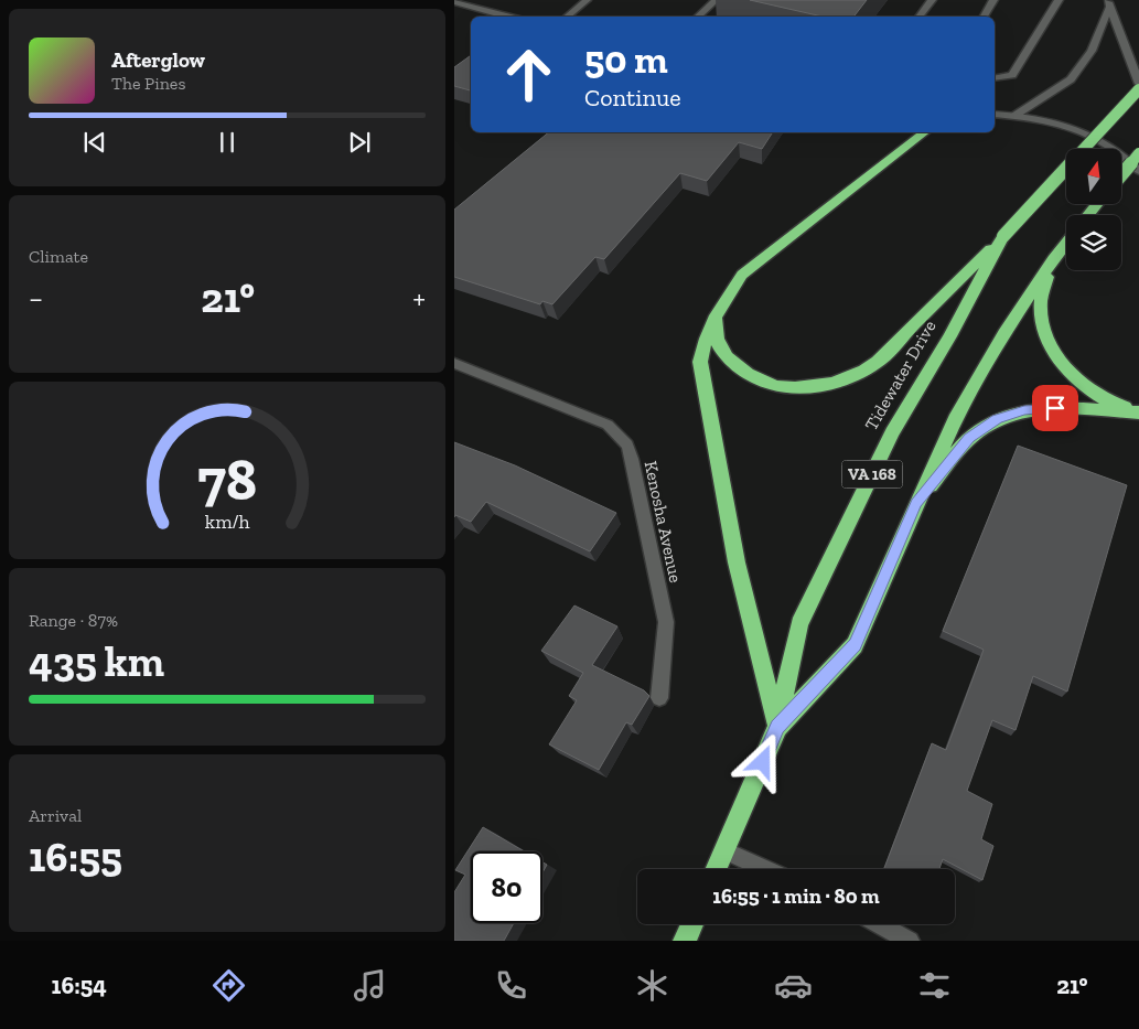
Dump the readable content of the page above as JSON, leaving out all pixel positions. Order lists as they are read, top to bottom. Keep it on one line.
{"streets":{"highway":["Tidewater Drive","VA 168"],"street":["Kenosha Avenue"]},"north":"top","page":{"turn":["50 m","Continue"],"song":["Afterglow","The Pines"],"tile":["Climate",["Range · 87%","435 km"],["Arrival","16:55"]],"heat":["−","21°","+"],"limit":"80","trip":"16:55 · 1 min · 80 m","tabs":["16:54","21°"],"gauge":["78","km/h"]}}
